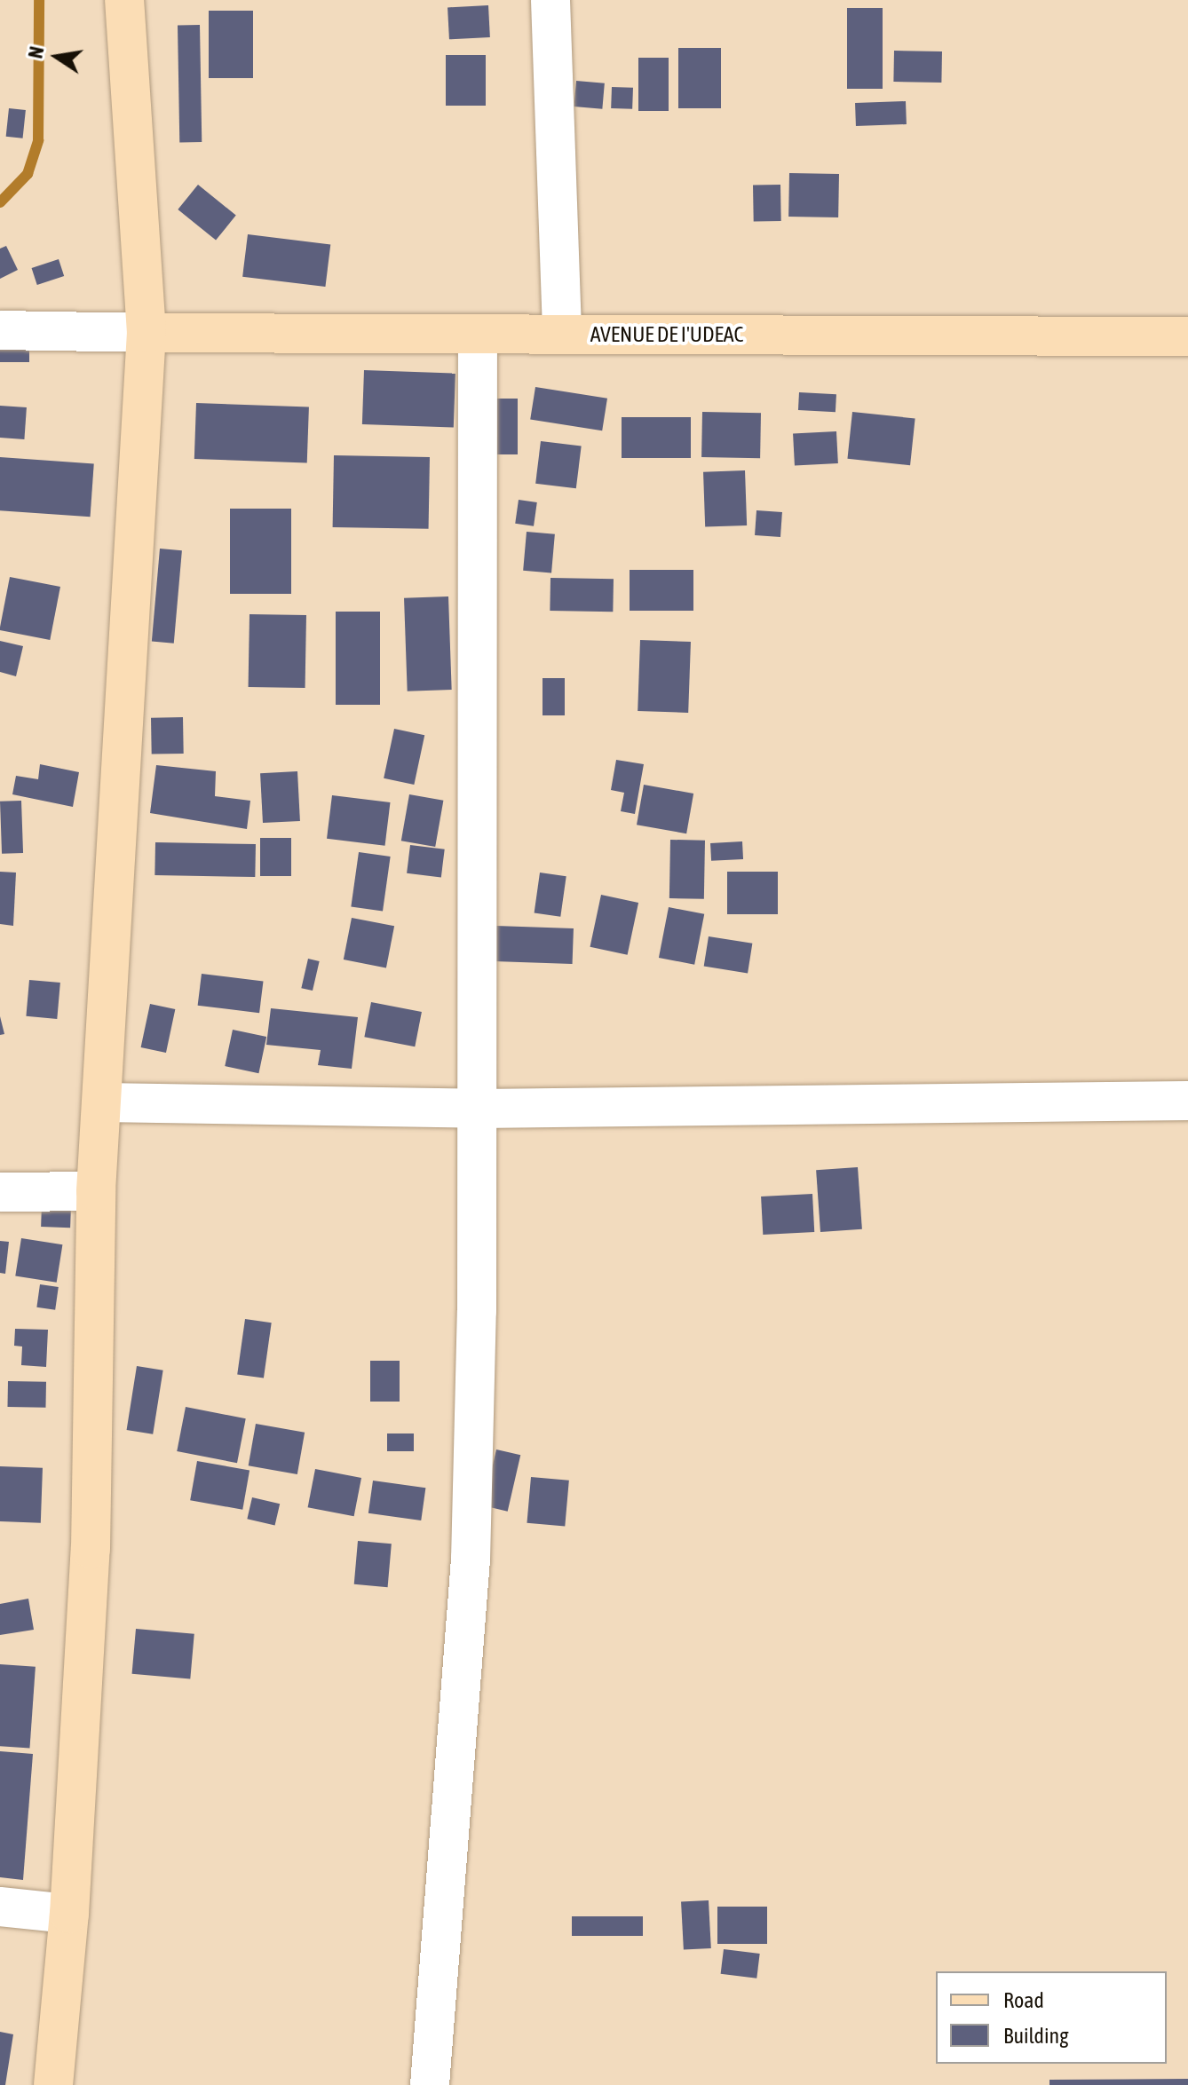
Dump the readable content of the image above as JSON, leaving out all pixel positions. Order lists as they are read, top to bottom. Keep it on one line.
{"streets":{"main road":["AVENUE DE I'UDEAC"]},"legend":["Road","Building"],"north":"left"}
